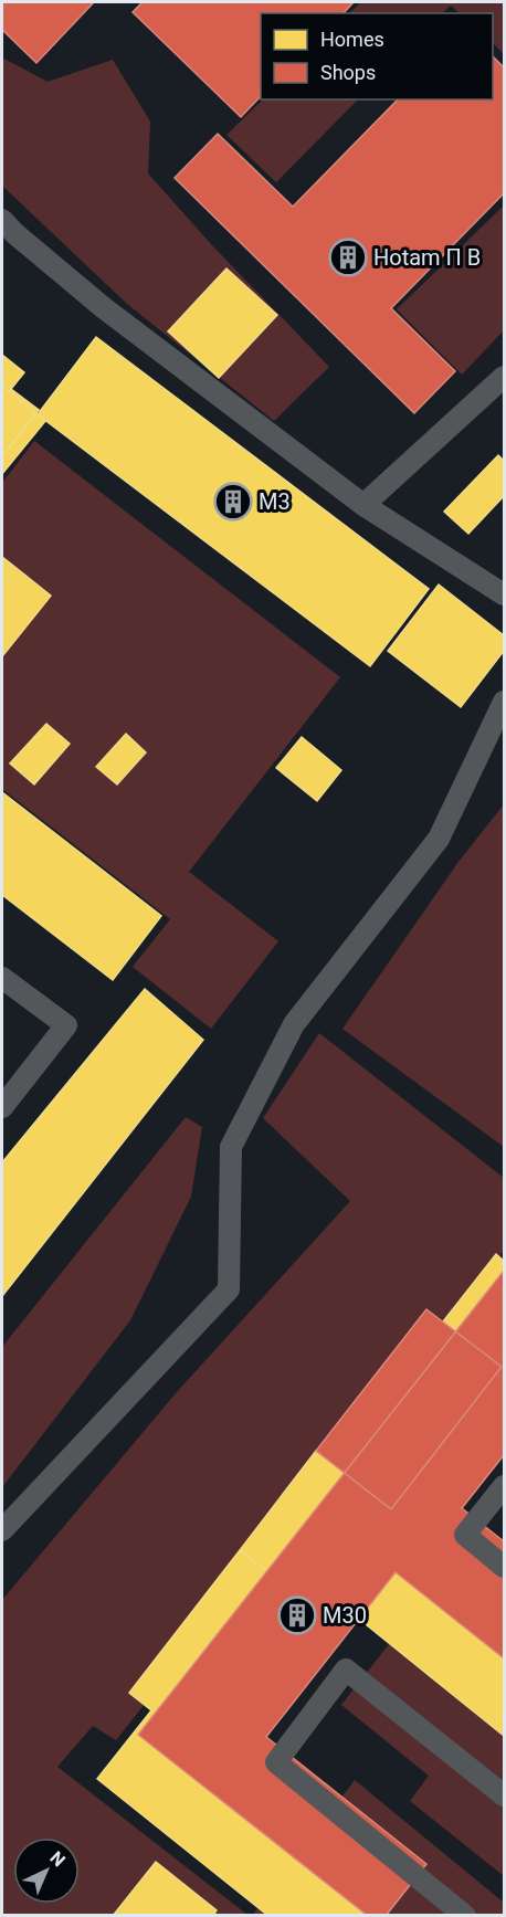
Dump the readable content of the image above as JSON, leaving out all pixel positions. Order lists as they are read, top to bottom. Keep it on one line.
{"places":{"building":["Hotam П В","М3","М30"]},"legend":["Homes","Shops"],"north":"top right"}
